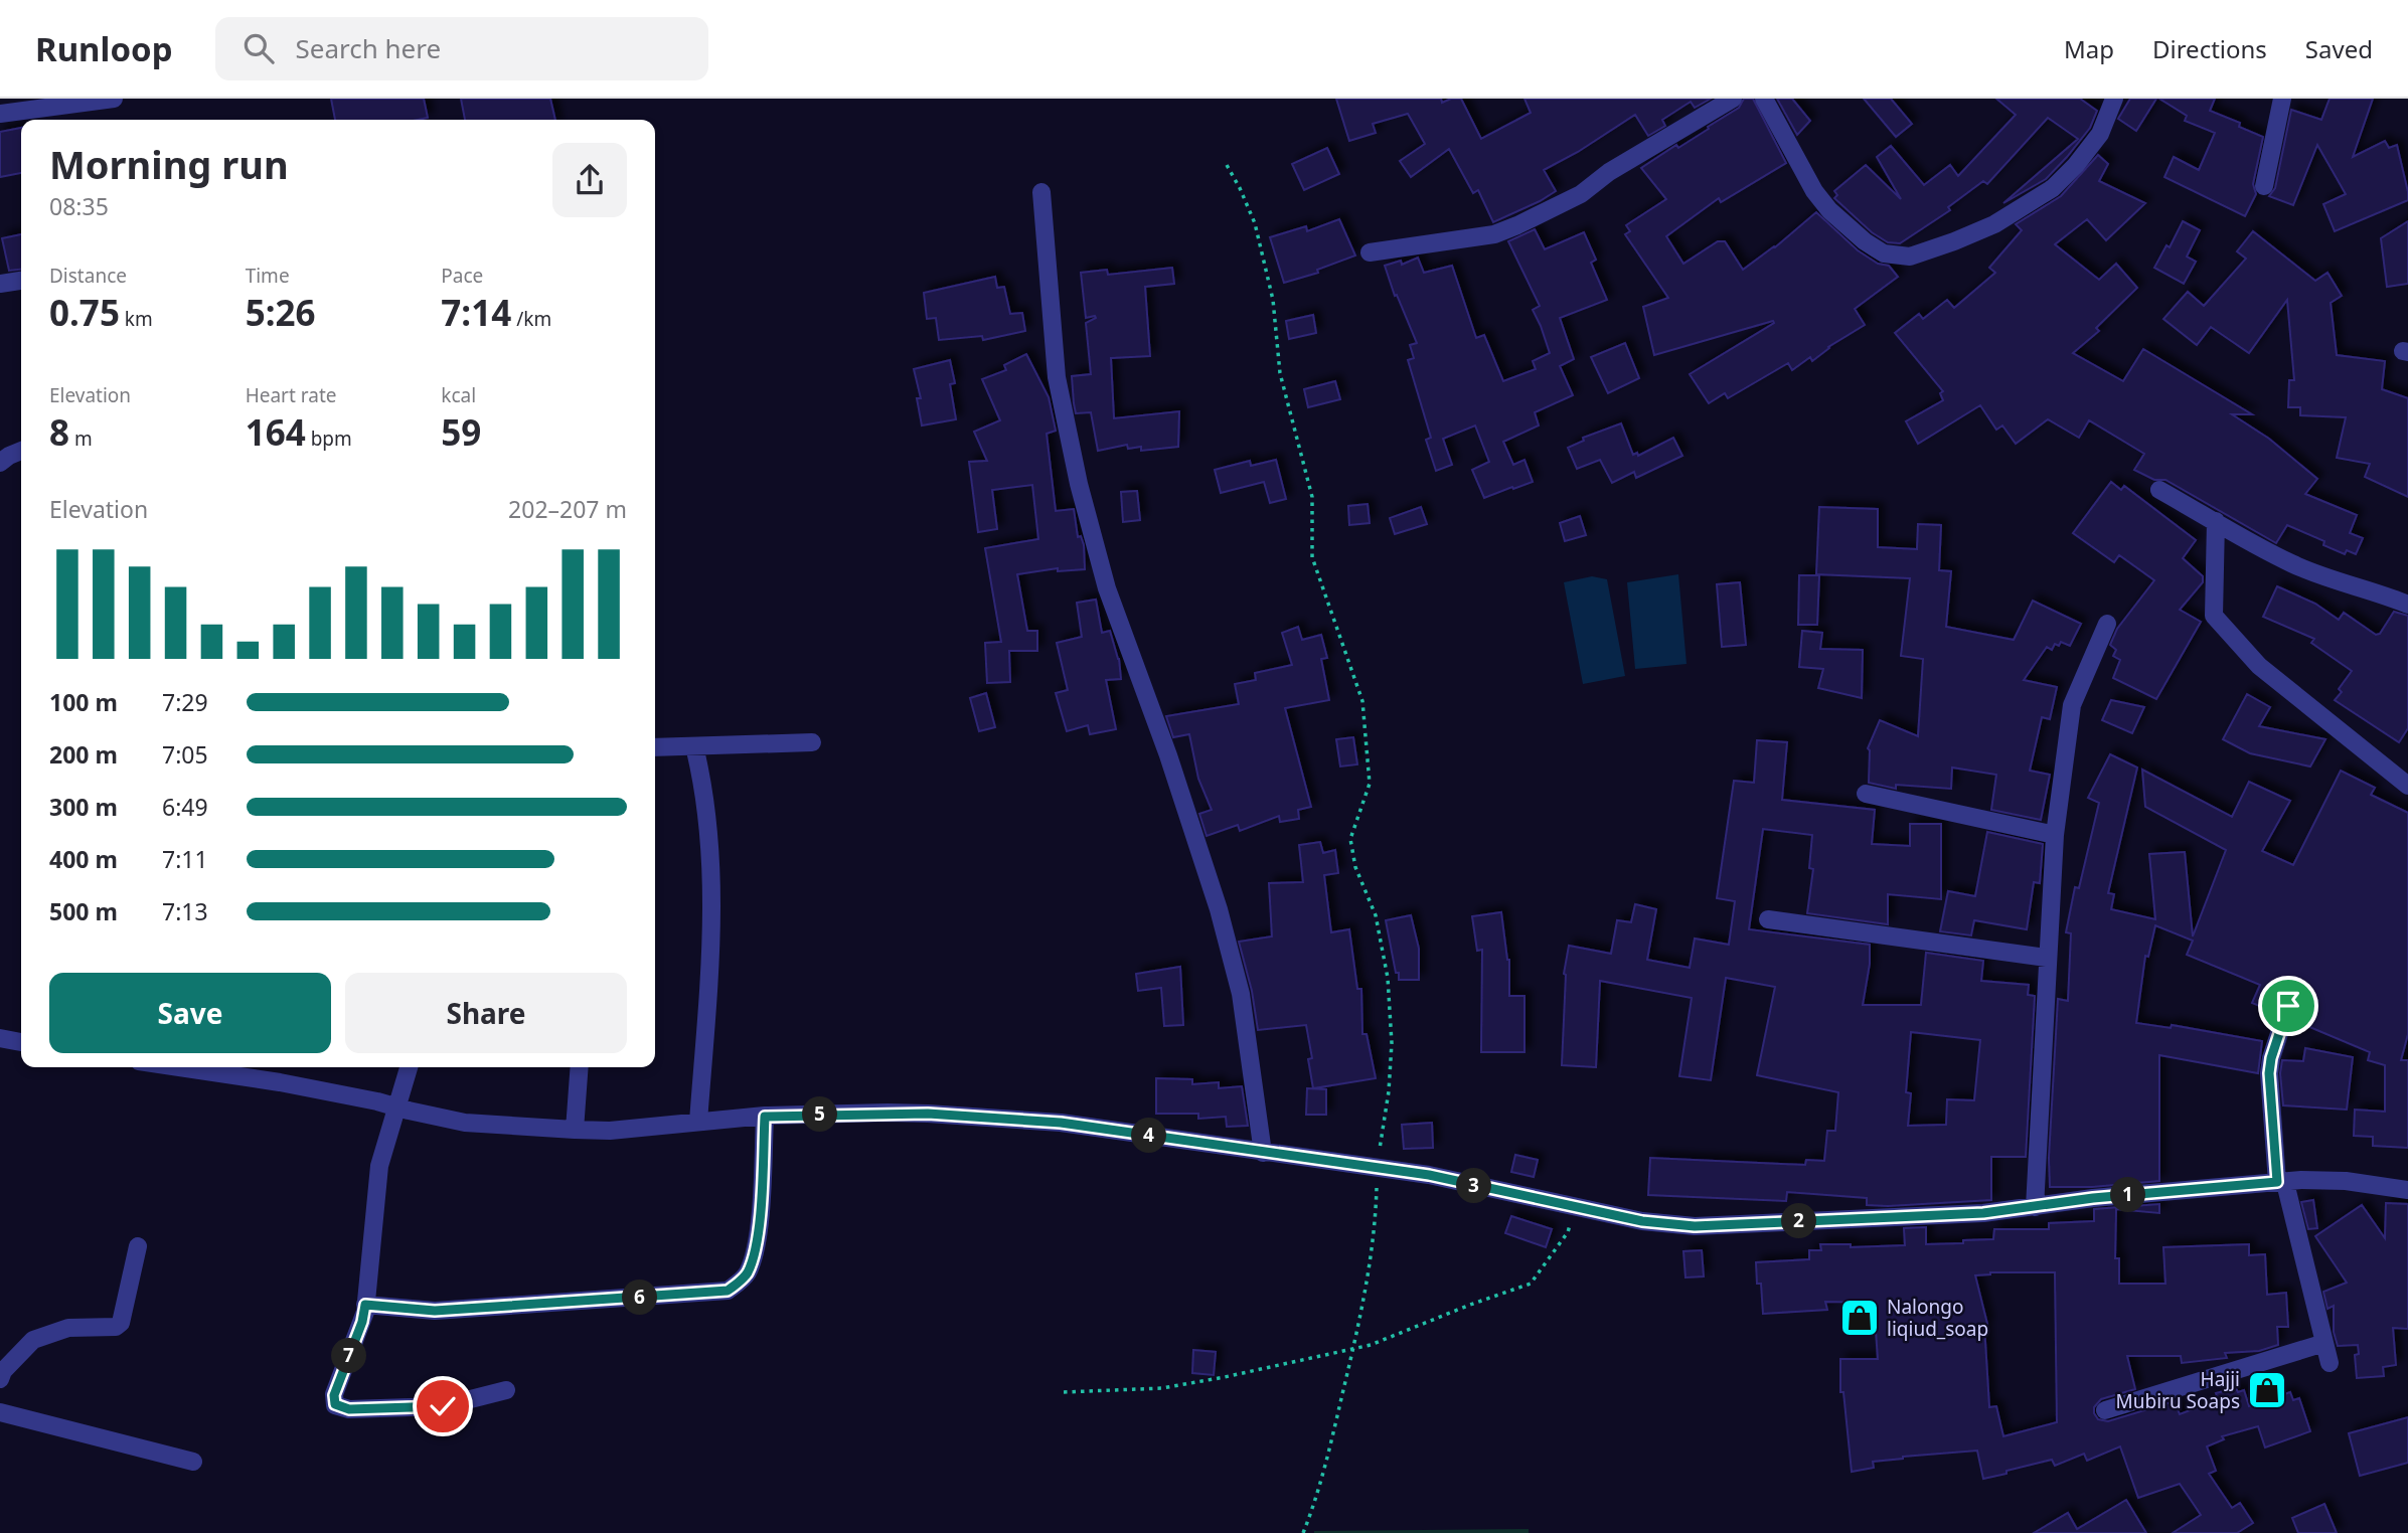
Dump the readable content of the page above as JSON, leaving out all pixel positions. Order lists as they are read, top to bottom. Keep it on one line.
{"places":{"shop":["Nalongo liqiud_soap","Hajji Mubiru Soaps"]},"page":{"header":"Runloop","search":"Search here","nav":["Map","Directions","Saved"],"heading":["Morning run","08:35"],"stats":[["Distance","0.75 km"],["Time","5:26"],["Pace","7:14 /km"],["Elevation","8 m"],["Heart rate","164 bpm"],["kcal","59"]],"chart":["Elevation","202–207 m"],"list":[{"name":"100 m","note":"7:29"},{"name":"200 m","note":"7:05"},{"name":"300 m","note":"6:49"},{"name":"400 m","note":"7:11"},{"name":"500 m","note":"7:13"}],"buttons":["Save","Share"],"pins":["5","4","3","1","2","6","7"]}}
